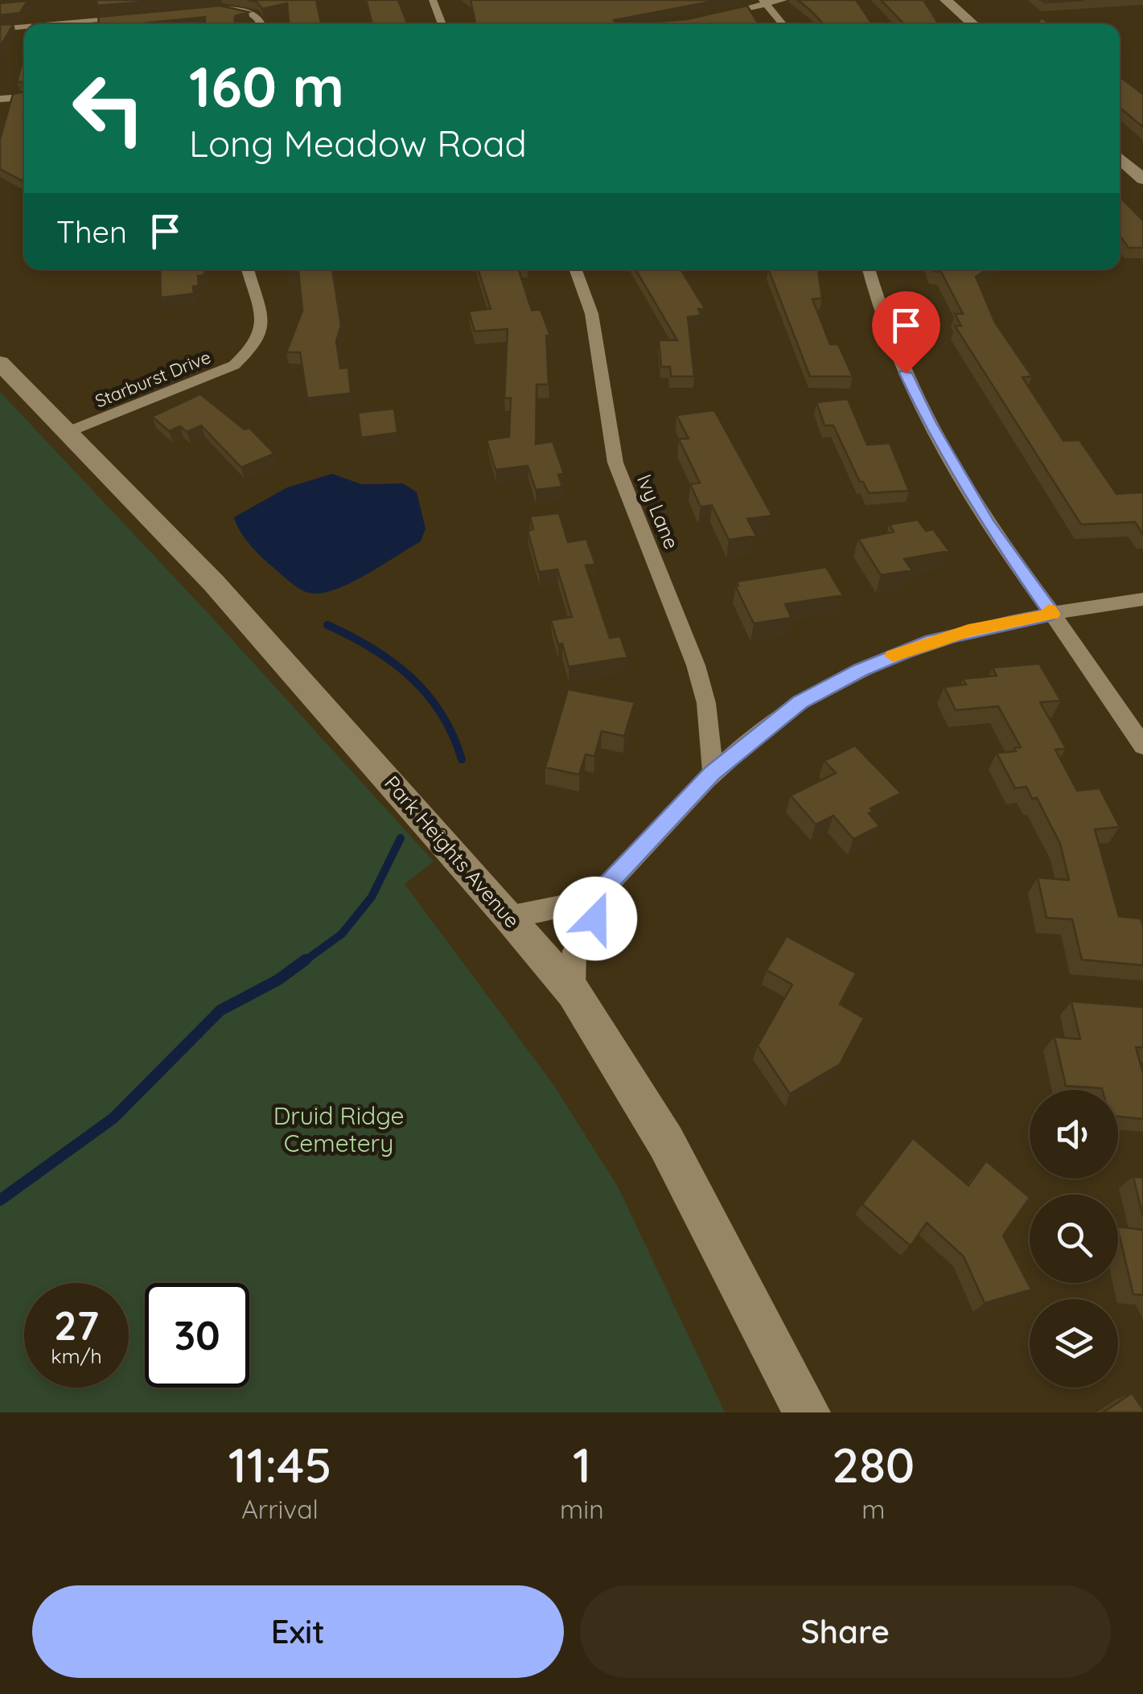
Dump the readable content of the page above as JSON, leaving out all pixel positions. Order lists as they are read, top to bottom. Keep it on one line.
{"streets":{"main road":["Park Heights Avenue"],"street":["Starburst Drive","Ivy Lane"]},"crossings":[["Starburst Drive","Park Heights Avenue"]],"parks":["Druid Ridge Cemetery"],"page":{"turn":["160 m","Long Meadow Road"],"then":"Then","speed":"27 km/h","limit":"30","eta":["11:45","Arrival","1","min","280","m"],"buttons":["Exit","Share"]}}
